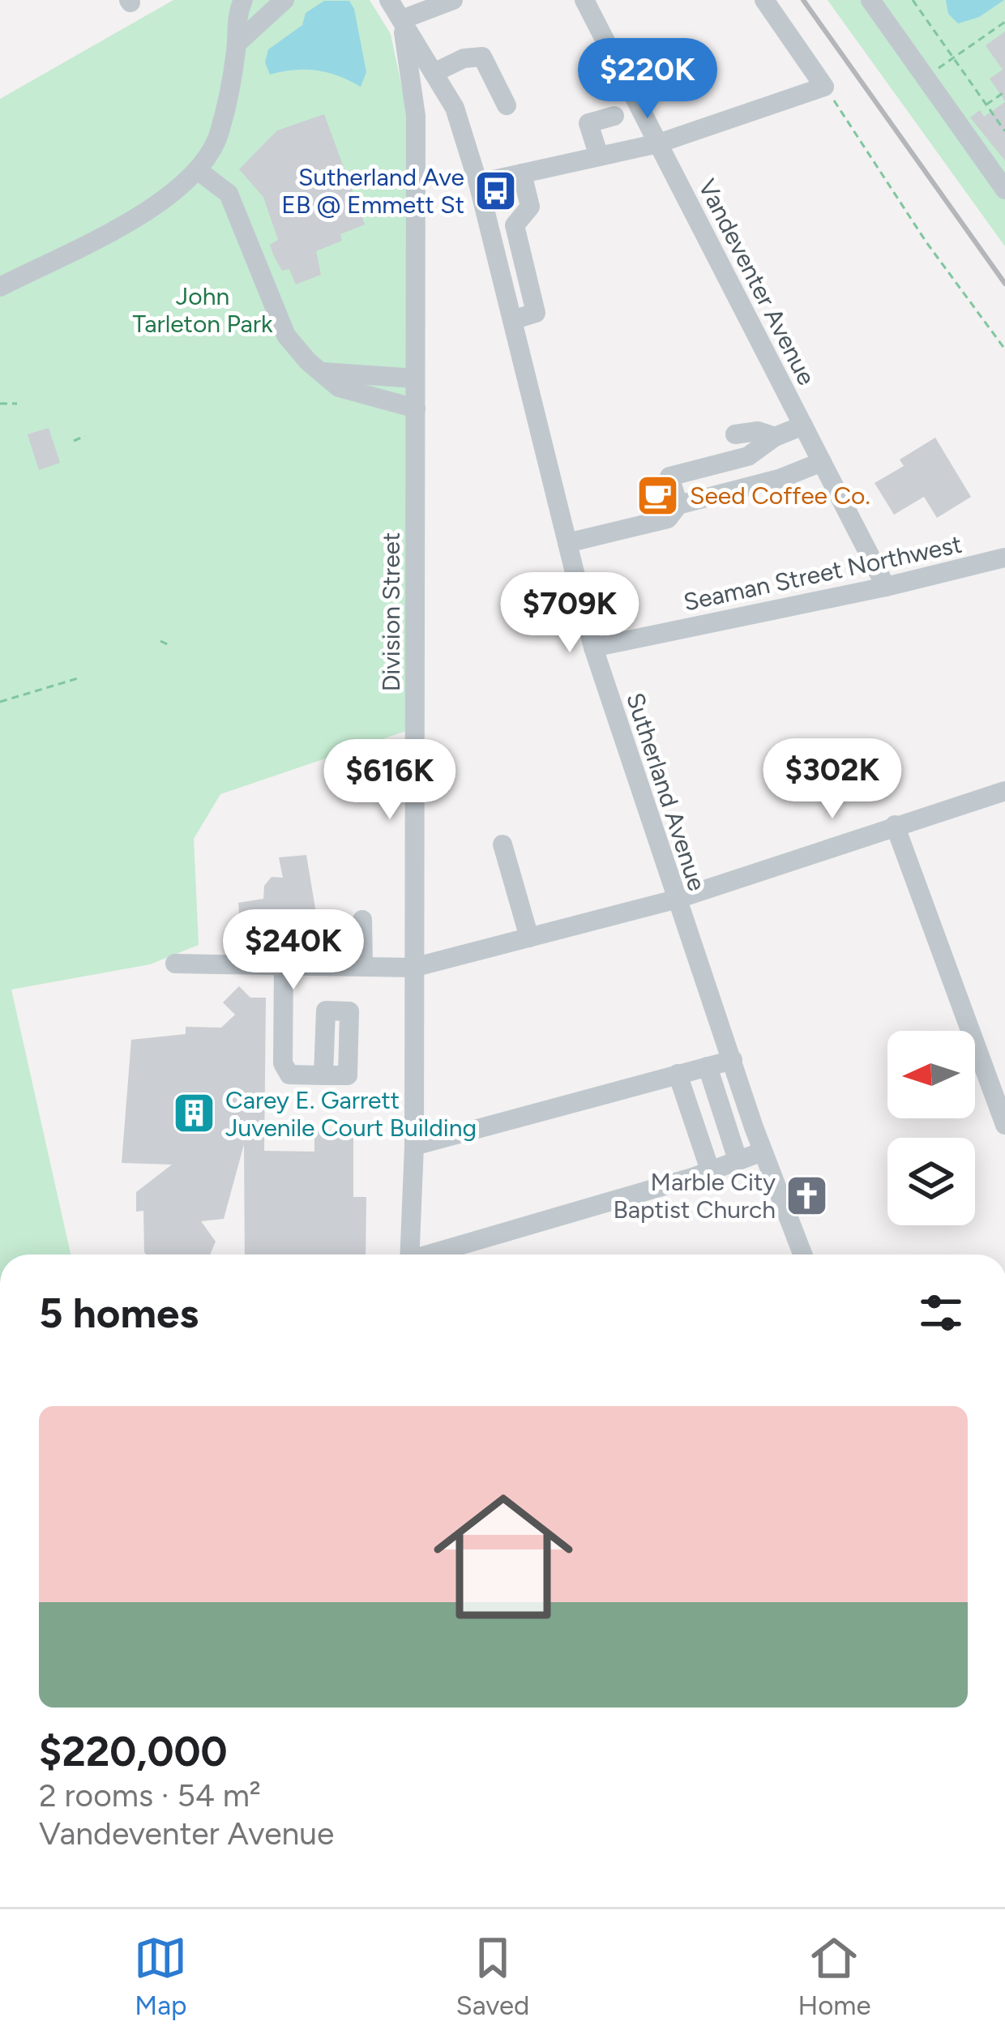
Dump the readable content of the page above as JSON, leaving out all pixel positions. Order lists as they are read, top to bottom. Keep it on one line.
{"streets":{"street":["Vandeventer Avenue","Seaman Street Northwest","Division Street","Sutherland Avenue"]},"crossings":[["Vandeventer Avenue","Seaman Street Northwest"],["Seaman Street Northwest","Sutherland Avenue"],["Division Street","Sutherland Avenue"]],"parks":["John Tarleton Park"],"places":{"bus stop":["Sutherland Ave EB @ Emmett St"],"cafe":["Seed Coffee Co."],"building":["Carey E. Garrett Juvenile Court Building"],"church":["Marble City Baptist Church"]},"north":"left","page":{"price":["$220K","$709K","$302K","$616K","$240K"],"heading":"5 homes","list":[{"name":"$220,000","note":"2 rooms · 54 m² · Vandeventer Avenue"}],"tabs":["Map","Saved","Home"]}}
